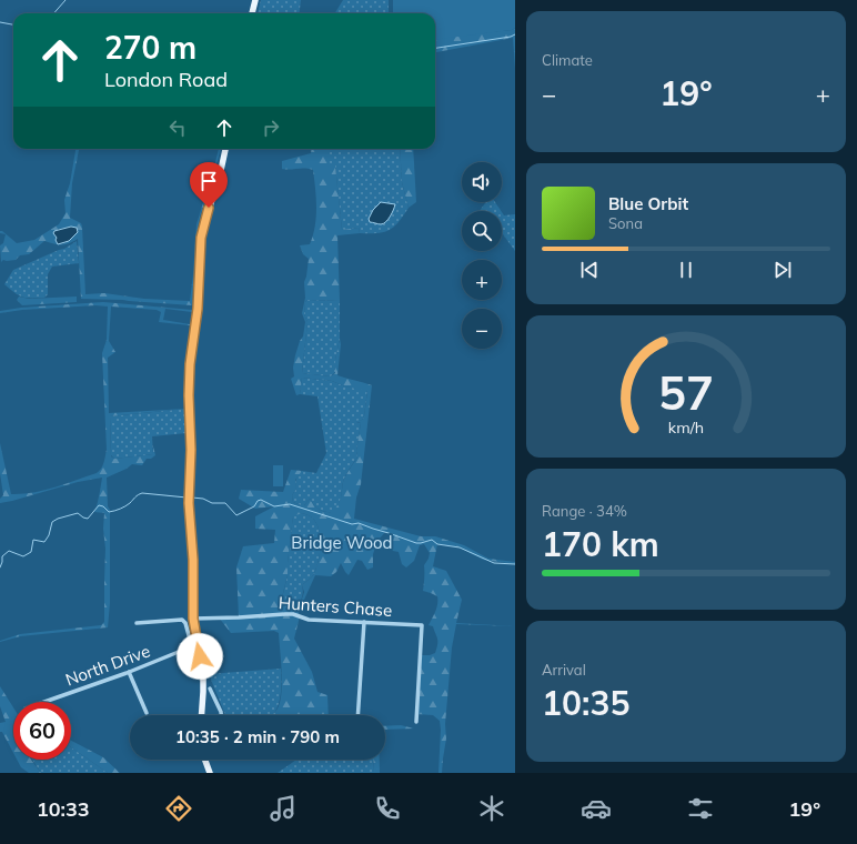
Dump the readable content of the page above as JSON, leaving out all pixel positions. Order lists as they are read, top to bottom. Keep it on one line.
{"streets":{"street":["Hunters Chase","North Drive"]},"parks":["Bridge Wood"],"page":{"tile":["Climate",["Range · 34%","170 km"],["Arrival","10:35"]],"turn":["270 m","London Road"],"heat":["−","19°","+"],"map_buttons":["+","−"],"song":["Blue Orbit","Sona"],"limit":"60","trip":"10:35 · 2 min · 790 m","tabs":["10:33","19°"],"gauge":["57","km/h"]}}
